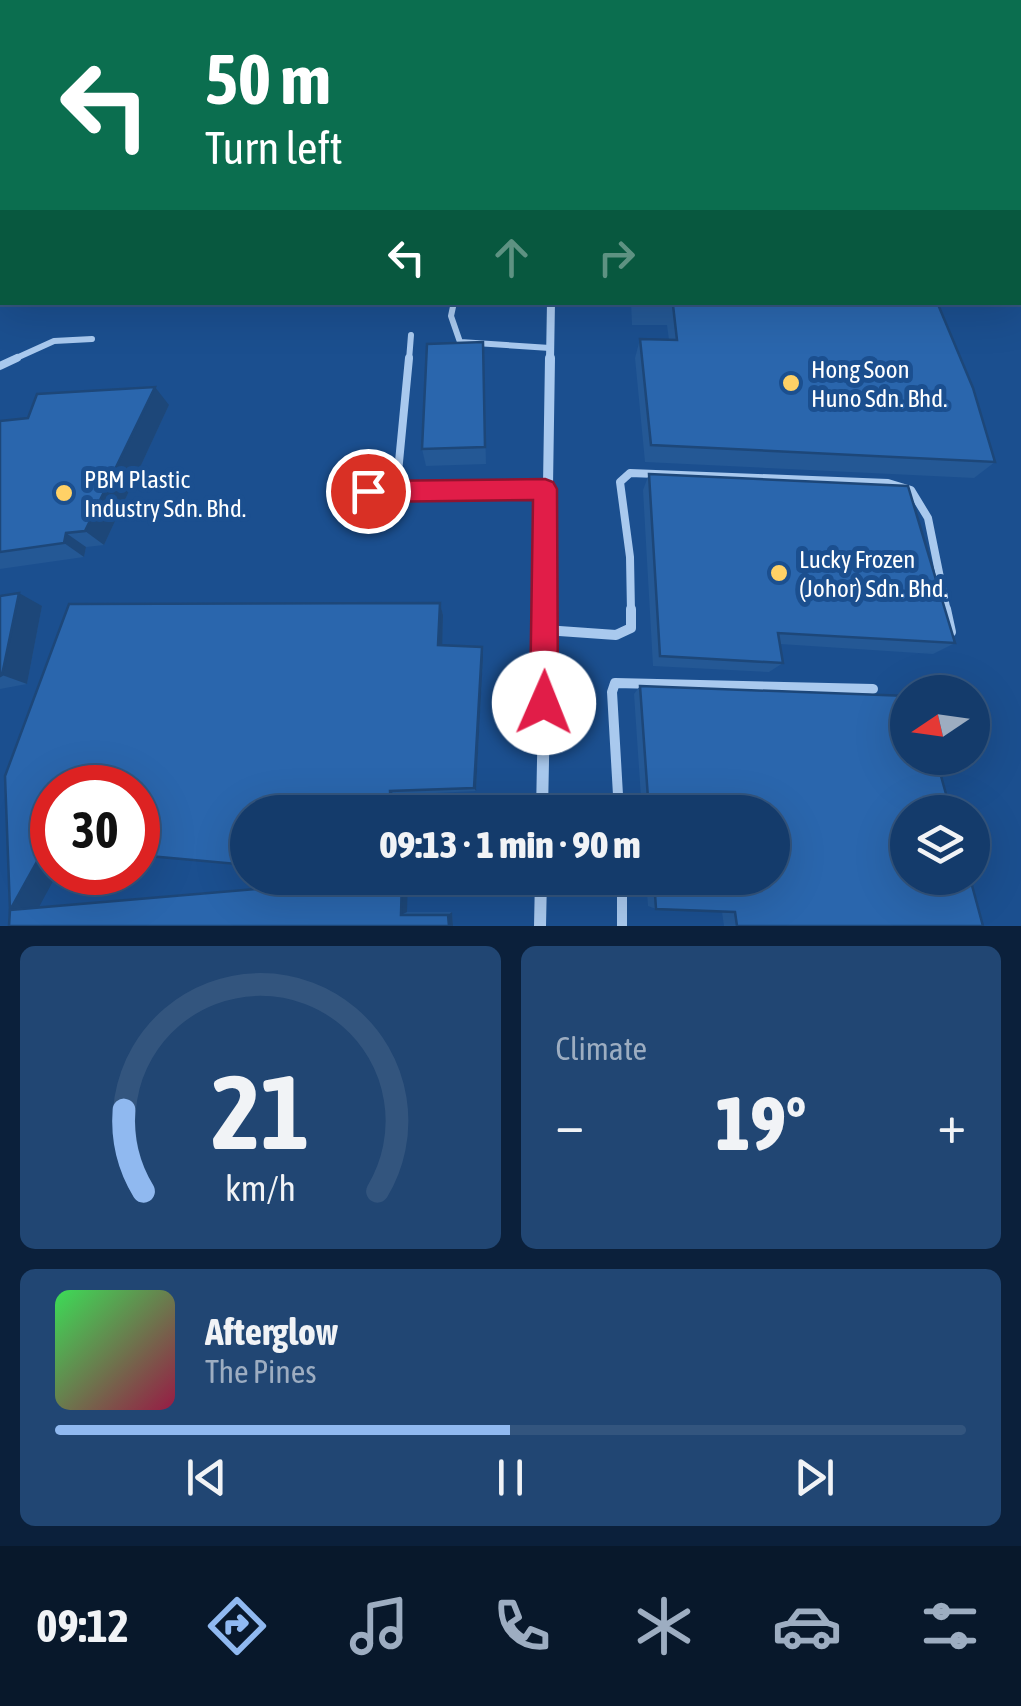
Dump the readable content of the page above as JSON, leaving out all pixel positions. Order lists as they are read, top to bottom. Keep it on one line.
{"places":["Hong Soon Huno Sdn. Bhd.","PBM Plastic Industry Sdn. Bhd.","Lucky Frozen (Johor) Sdn. Bhd."],"north":"left","page":{"turn":["50 m","Turn left"],"limit":"30","trip":"09:13 · 1 min · 90 m","tile":"Climate","heat":["−","19°","+"],"song":["Afterglow","The Pines"],"tabs":"09:12","gauge":["21","km/h"]}}
